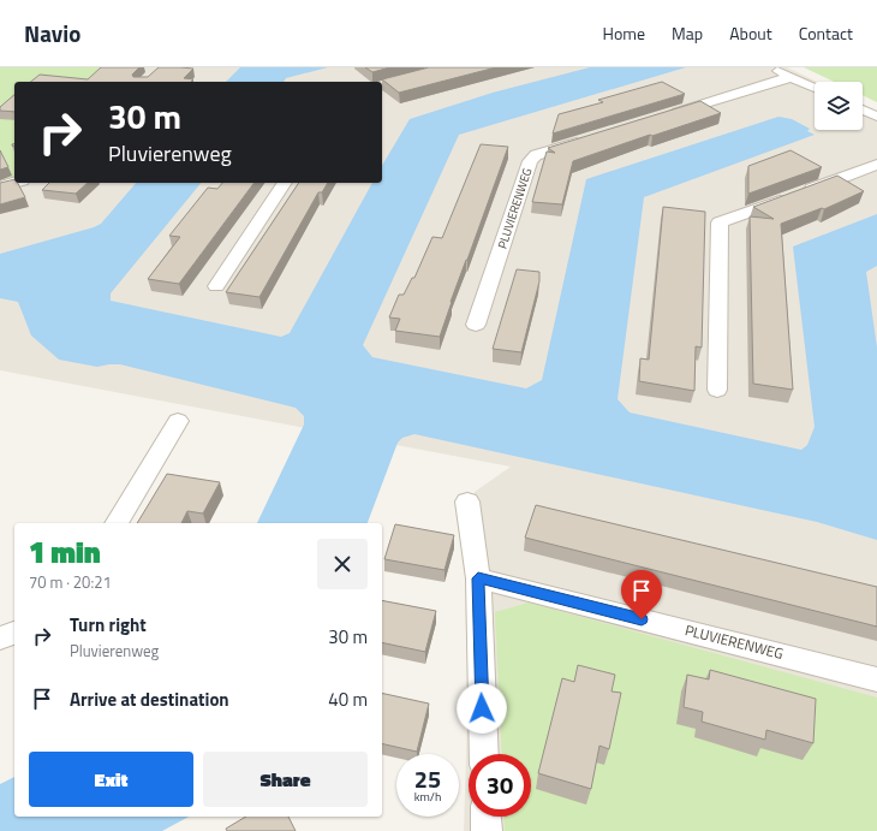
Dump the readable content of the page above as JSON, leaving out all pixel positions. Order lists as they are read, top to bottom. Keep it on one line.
{"streets":{"street":["PLUVIERENWEG"]},"page":{"header":"Navio","nav":["Home","Map","About","Contact"],"turn":["30 m","Pluvierenweg"],"heading":["1 min","70 m · 20:21"],"list":[{"name":"Turn right","note":"Pluvierenweg","value":"30 m"},{"name":"Arrive at destination","value":"40 m"}],"buttons":["Exit","Share"],"speed":"25 km/h","limit":"30"}}
